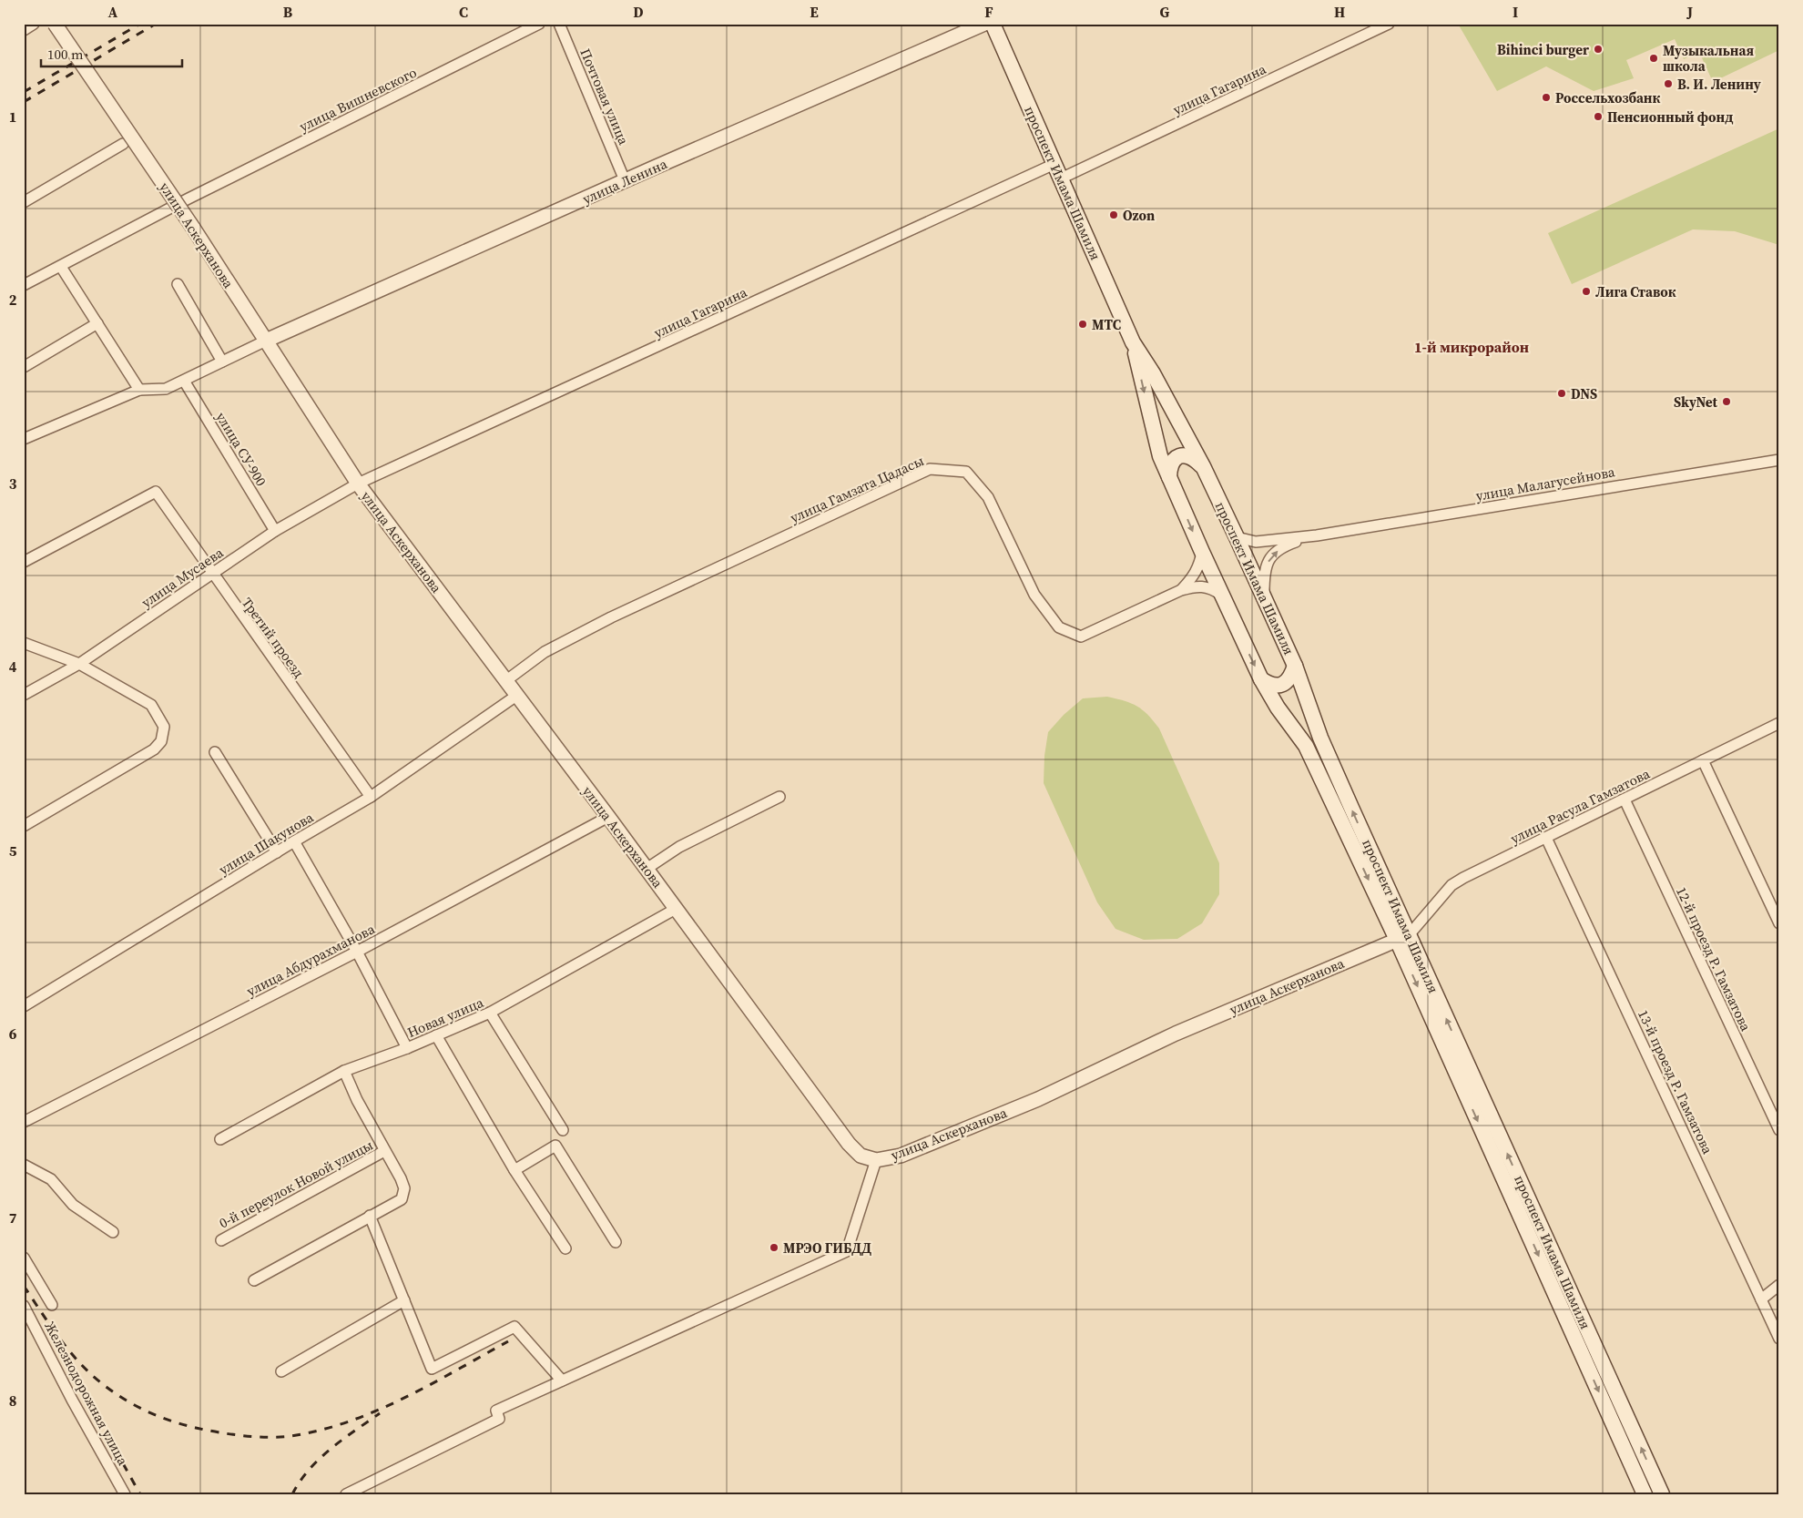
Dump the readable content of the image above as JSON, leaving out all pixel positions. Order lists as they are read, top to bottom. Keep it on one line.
{"streets":{"main road":["проспект Имама Шамиля"],"street":["улица Гагарина","Почтовая улица","улица Вишневского","улица Ленина","улица Аскерханова","улица СУ-900","улица Малагусейнова","улица Гамзата Цадасы","улица Мусаева","Третий проезд","улица Расула Гамзатова","улица Шакунова","12-й проезд Р. Гамзатова","улица Абдурахманова","Новая улица","13-й проезд Р. Гамзатова","0-й переулок Новой улицы","Железнодорожная улица"]},"crossings":[["улица Гагарина","проспект Имама Шамиля"],["улица Гагарина","улица Аскерханова"],["улица Гагарина","улица Мусаева"],["Почтовая улица","улица Ленина"],["улица Ленина","улица Аскерханова"],["проспект Имама Шамиля","улица Аскерханова"],["проспект Имама Шамиля","улица Расула Гамзатова"],["улица Аскерханова","улица Гамзата Цадасы"],["улица Аскерханова","улица Мусаева"],["улица Аскерханова","улица Расула Гамзатова"],["улица Аскерханова","улица Шакунова"],["улица Аскерханова","улица Абдурахманова"],["улица Аскерханова","Новая улица"],["улица СУ-900","улица Мусаева"],["улица Мусаева","Третий проезд"],["Третий проезд","улица Шакунова"],["улица Расула Гамзатова","12-й проезд Р. Гамзатова"],["улица Расула Гамзатова","13-й проезд Р. Гамзатова"]],"districts":["1-й микрорайон"],"places":["Bihinci burger","Музыкальная школа","В. И. Ленину","Россельхозбанк","Пенсионный фонд","Ozon","Лига Ставок","МТС","DNS","SkyNet","МРЭО ГИБДД"],"scale_bar":"100 m","grid":{"columns":["A","B","C","D","E","F","G","H","I","J"],"rows":["1","2","3","4","5","6","7","8"]}}
